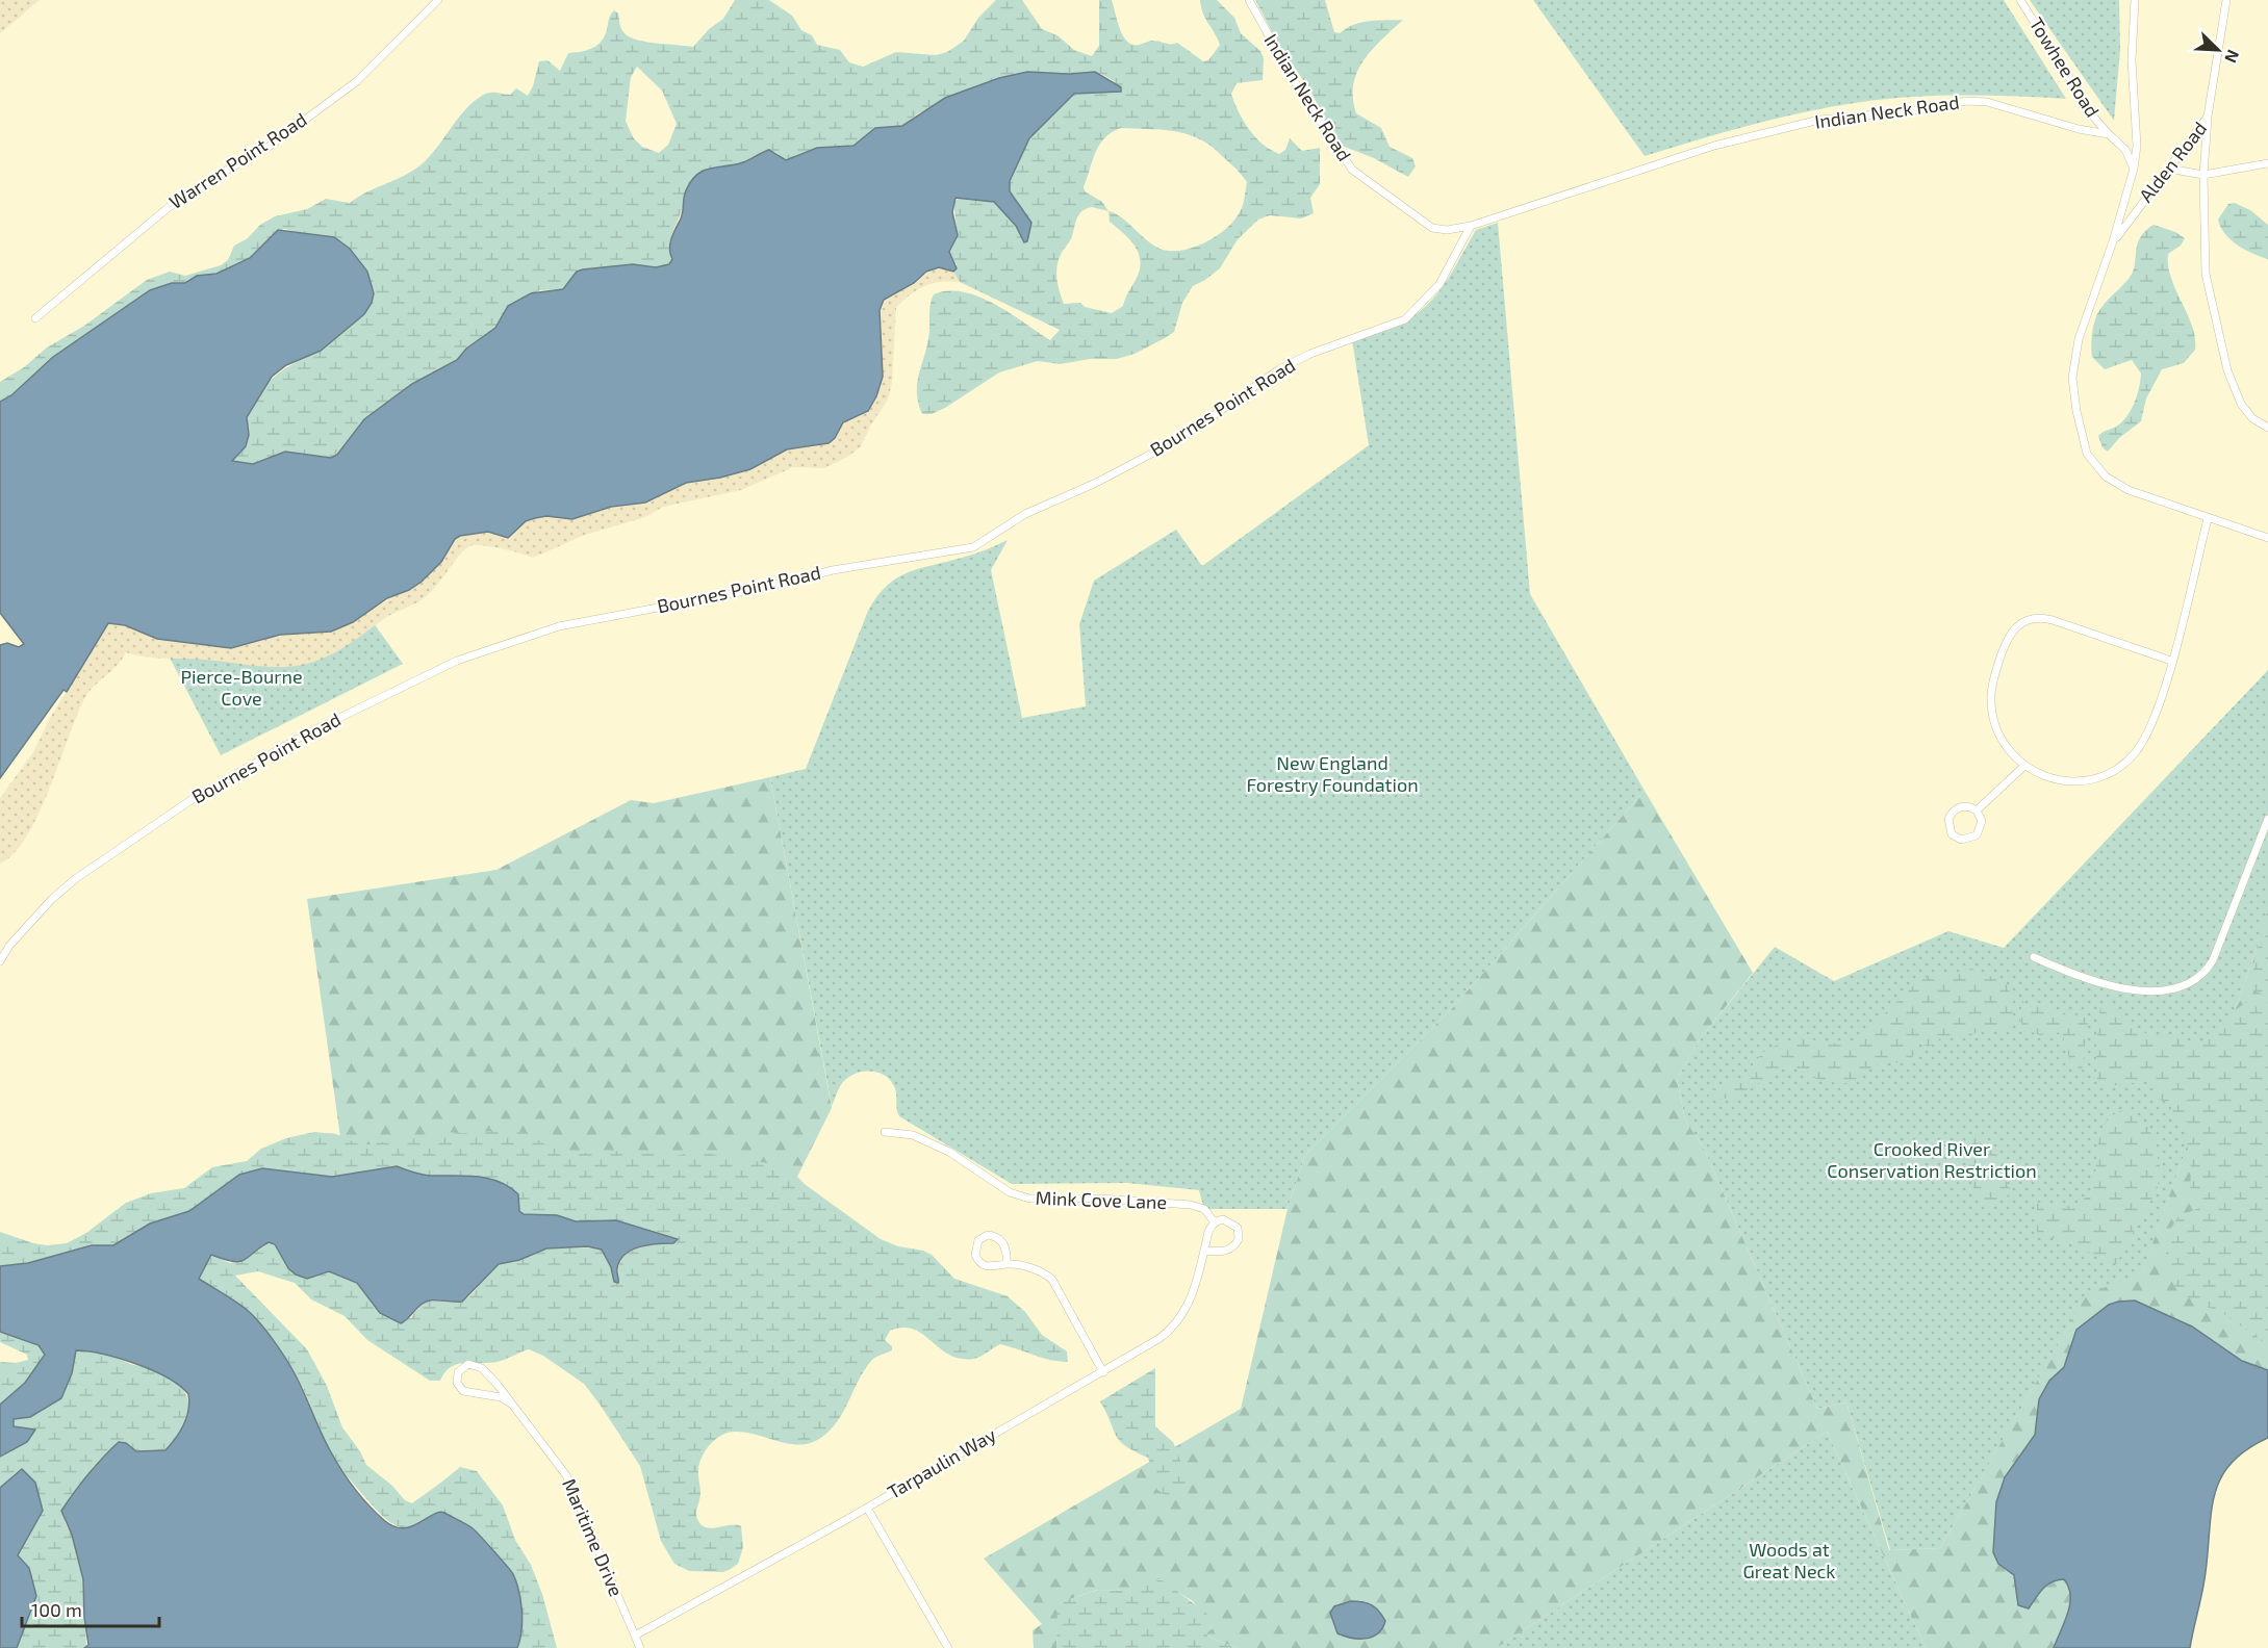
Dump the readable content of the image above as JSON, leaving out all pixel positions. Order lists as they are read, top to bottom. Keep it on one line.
{"streets":{"street":["Towhee Road","Indian Neck Road","Warren Point Road","Alden Road","Bournes Point Road","Mink Cove Lane","Tarpaulin Way","Maritime Drive"]},"crossings":[["Towhee Road","Indian Neck Road"],["Indian Neck Road","Bournes Point Road"],["Mink Cove Lane","Tarpaulin Way"],["Tarpaulin Way","Maritime Drive"]],"parks":["Pierce-Bourne Cove","New England Forestry Foundation","Crooked River Conservation Restriction","Woods at Great Neck"],"scale_bar":"100 m","north":"bottom right"}
